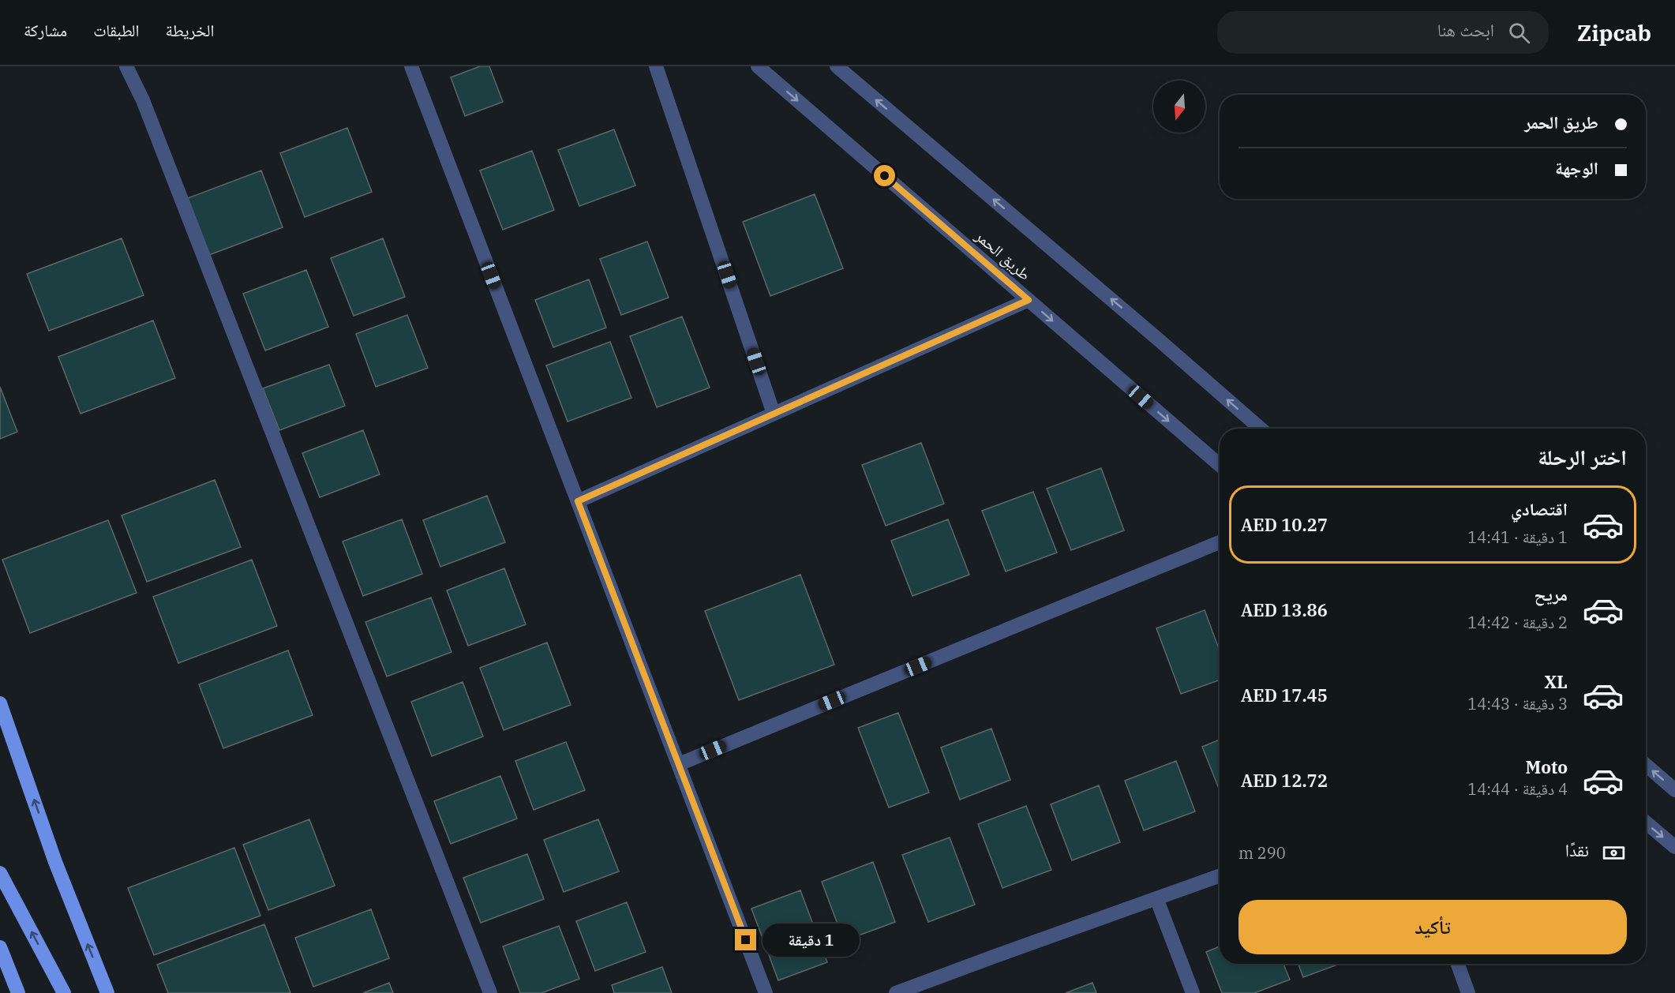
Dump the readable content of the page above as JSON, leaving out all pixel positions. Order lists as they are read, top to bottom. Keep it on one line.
{"streets":{"street":["طريق الحمر"]},"north":"bottom","page":{"header":"Zipcab","search":"ابحث هنا","nav":["الخريطة","الطبقات","مشاركة"],"banner":["طريق الحمر","الوجهة"],"heading":"اختر الرحلة","list":[{"name":"اقتصادي","note":"1 دقيقة · 14:41","value":"AED 10.27"},{"name":"مريح","note":"2 دقيقة · 14:42","value":"AED 13.86"},{"name":"XL","note":"3 دقيقة · 14:43","value":"AED 17.45"},{"name":"Moto","note":"4 دقيقة · 14:44","value":"AED 12.72"}],"pay":["نقدًا","290 m"],"buttons":"تأكيد","bubble":"1 دقيقة"}}
